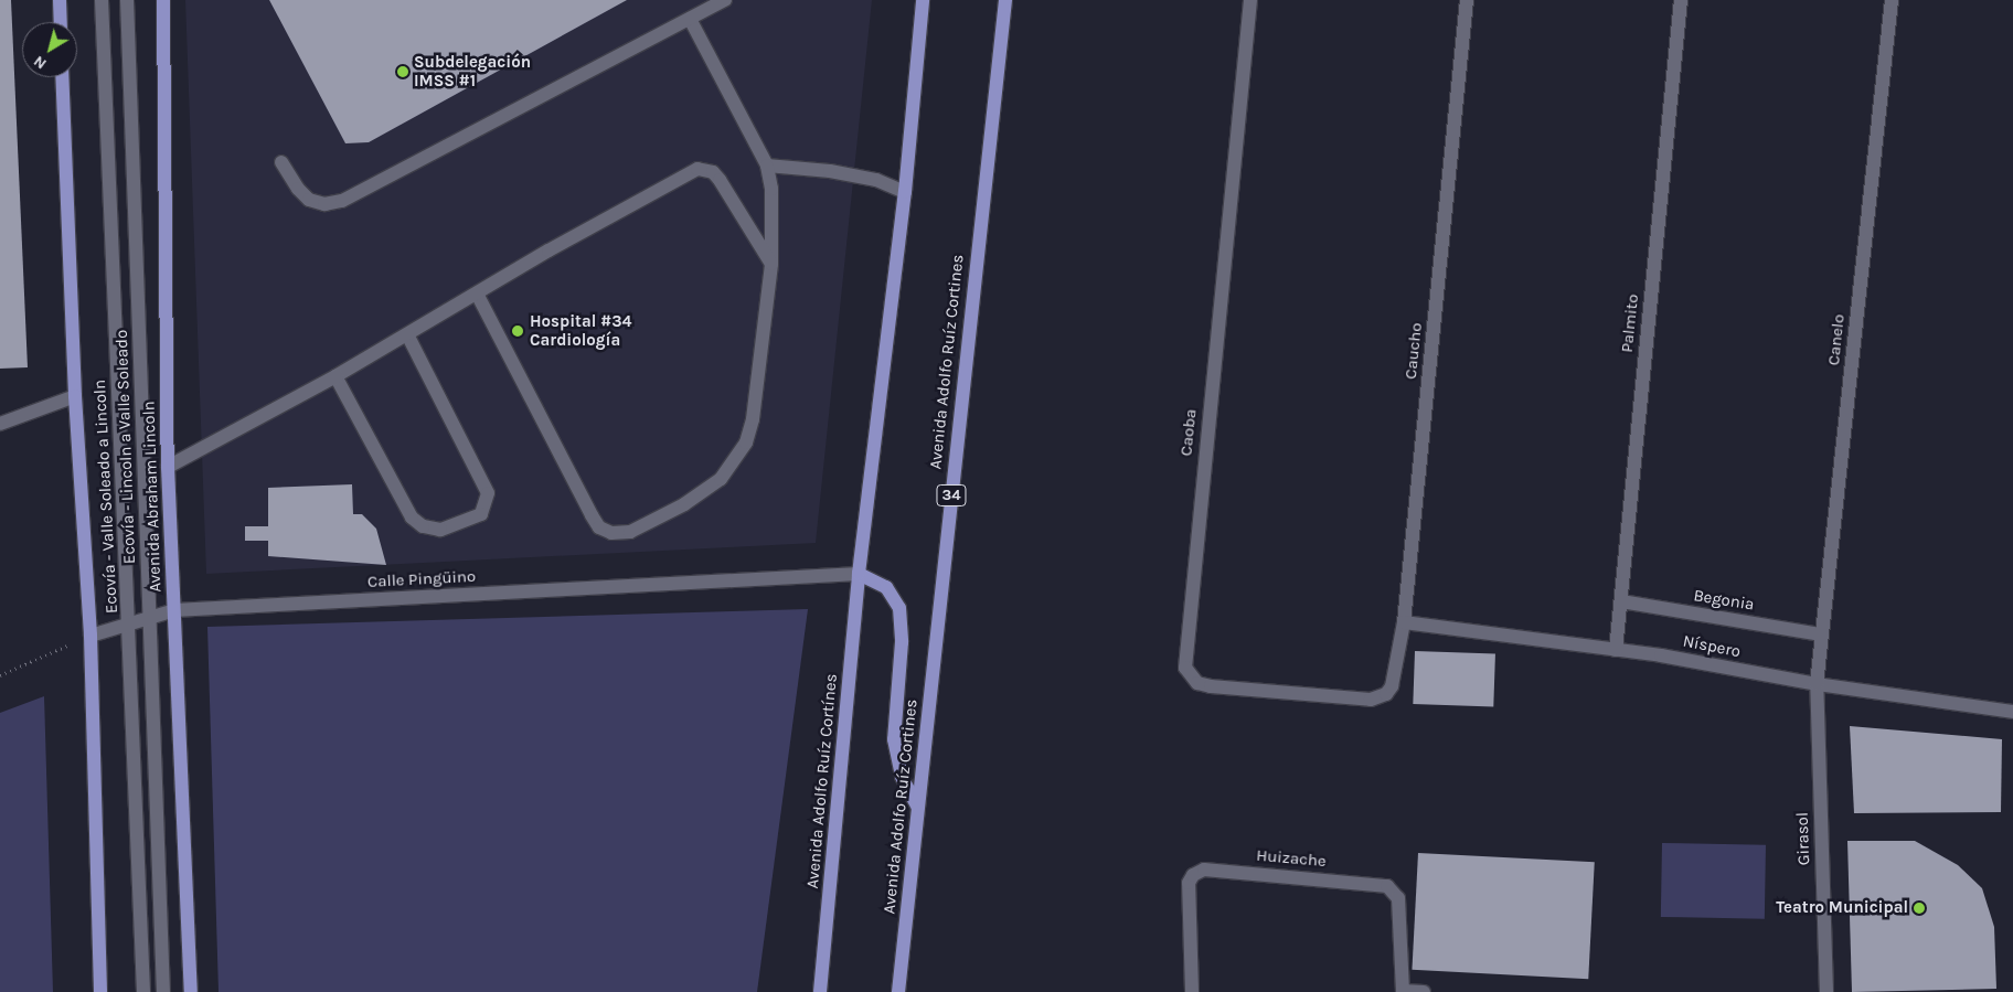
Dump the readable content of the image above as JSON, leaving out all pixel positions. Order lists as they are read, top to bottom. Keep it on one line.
{"streets":{"main road":["Avenida Adolfo Ruíz Cortines","34","Avenida Abraham Lincoln","Avenida Adolfo Ruíz Cortínes"],"street":["Palmito","Canelo","Caucho","Caoba","Ecovía - Lincoln a Valle Soleado","Ecovía - Valle Soleado a Lincoln","Calle Pingüino","Begonia","Níspero","Girasol","Huizache"]},"crossings":[["Palmito","Begonia"],["Palmito","Níspero"],["Canelo","Begonia"],["Canelo","Níspero"],["Canelo","Girasol"],["Caucho","Caoba"],["Caucho","Níspero"],["Ecovía - Lincoln a Valle Soleado","Calle Pingüino"],["Ecovía - Valle Soleado a Lincoln","Calle Pingüino"],["Avenida Abraham Lincoln","Calle Pingüino"],["Calle Pingüino","Avenida Adolfo Ruíz Cortínes"],["Níspero","Girasol"]],"places":["Subdelegación IMSS #1","Hospital #34 Cardiología","Teatro Municipal"],"north":"bottom left"}
